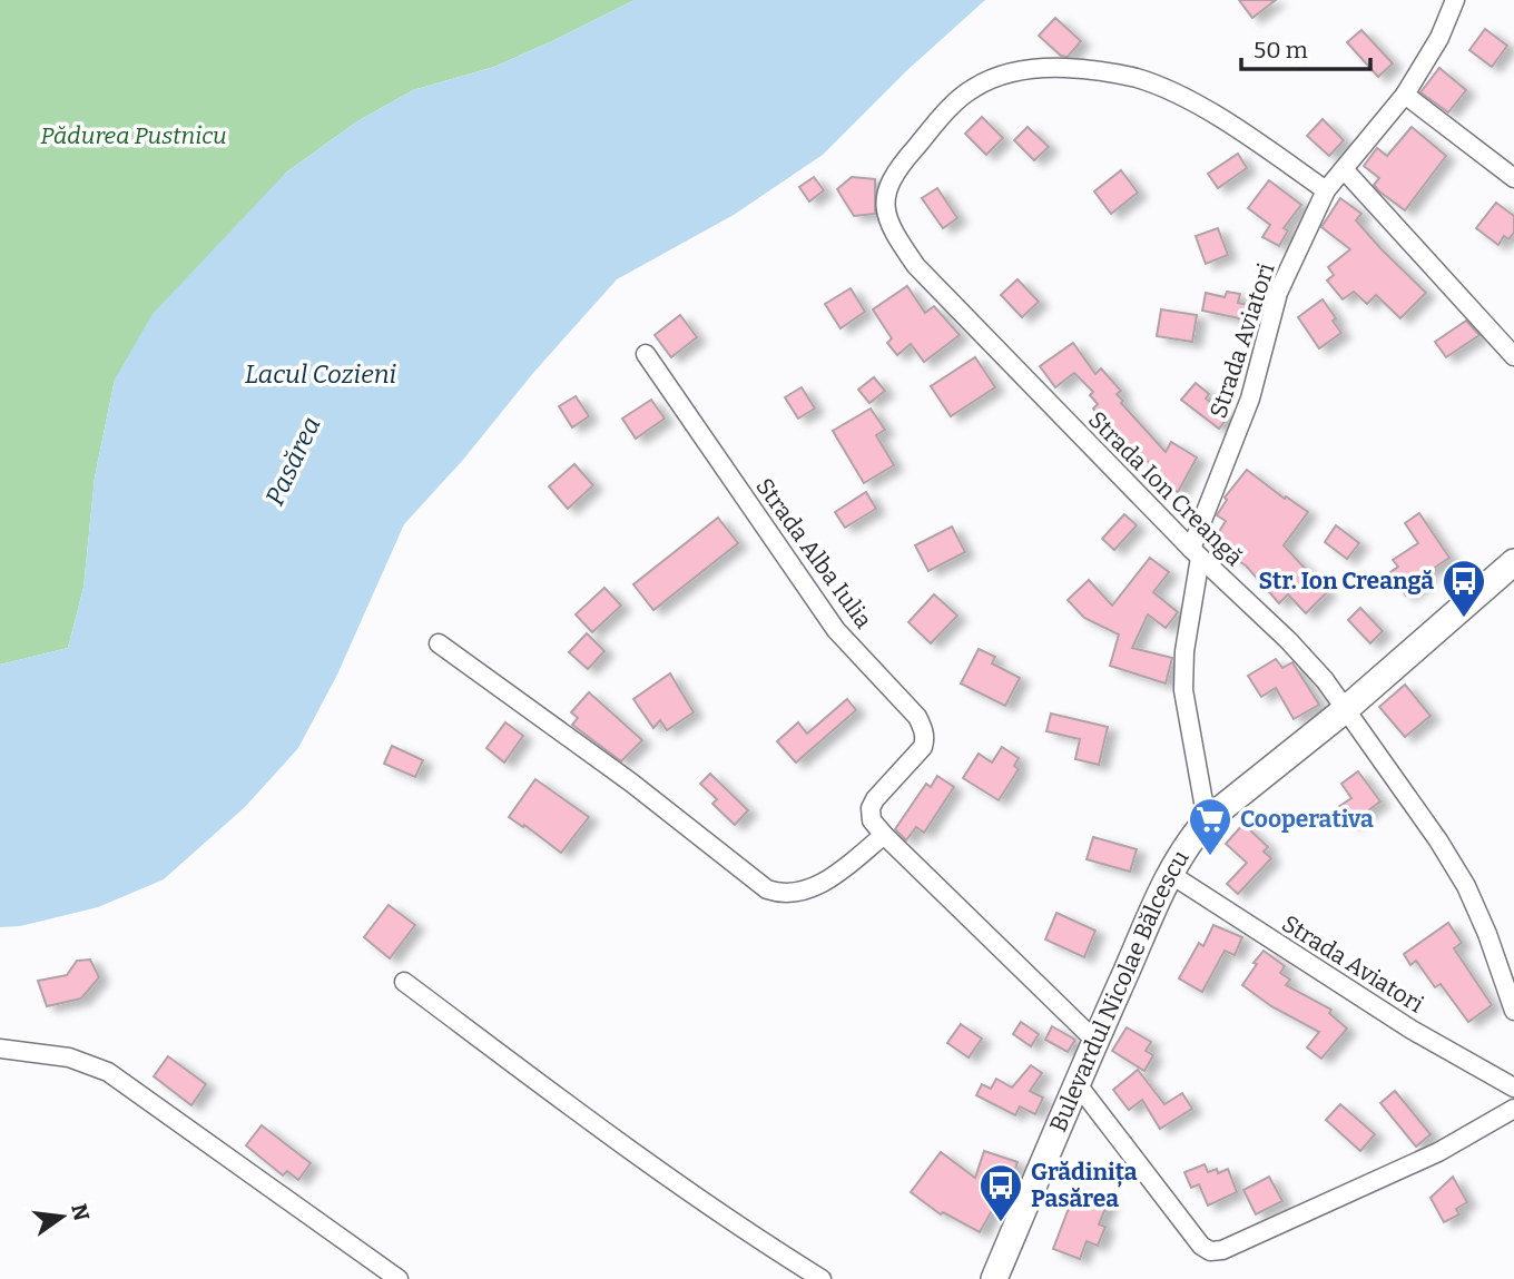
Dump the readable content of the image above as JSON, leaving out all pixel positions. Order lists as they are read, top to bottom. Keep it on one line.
{"streets":{"main road":["Bulevardul Nicolae Bălcescu"],"street":["Strada Aviatori","Strada Ion Creangă","Strada Alba Iulia"]},"crossings":[["Strada Aviatori","Strada Ion Creangă"],["Strada Aviatori","Bulevardul Nicolae Bălcescu"],["Strada Ion Creangă","Bulevardul Nicolae Bălcescu"]],"water":["Lacul Cozieni","Pasărea"],"parks":["Pădurea Pustnicu"],"places":{"bus stop":["Str. Ion Creangă","Grădinița Pasărea"],"supermarket":["Cooperativa"]},"scale_bar":"50 m","north":"right"}
